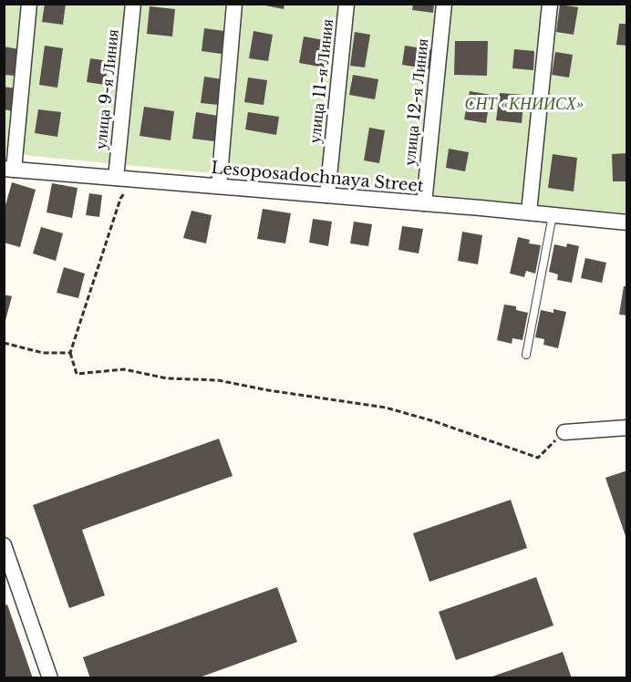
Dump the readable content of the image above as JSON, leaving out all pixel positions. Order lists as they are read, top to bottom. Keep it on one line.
{"streets":{"street":["улица 11-я Линия","улица 9-я Линия","улица 12-я Линия","Lesoposadochnaya Street"]},"crossings":[["улица 11-я Линия","Lesoposadochnaya Street"],["улица 9-я Линия","Lesoposadochnaya Street"],["улица 12-я Линия","Lesoposadochnaya Street"]],"parks":["СНТ «КНИИСХ»"]}
